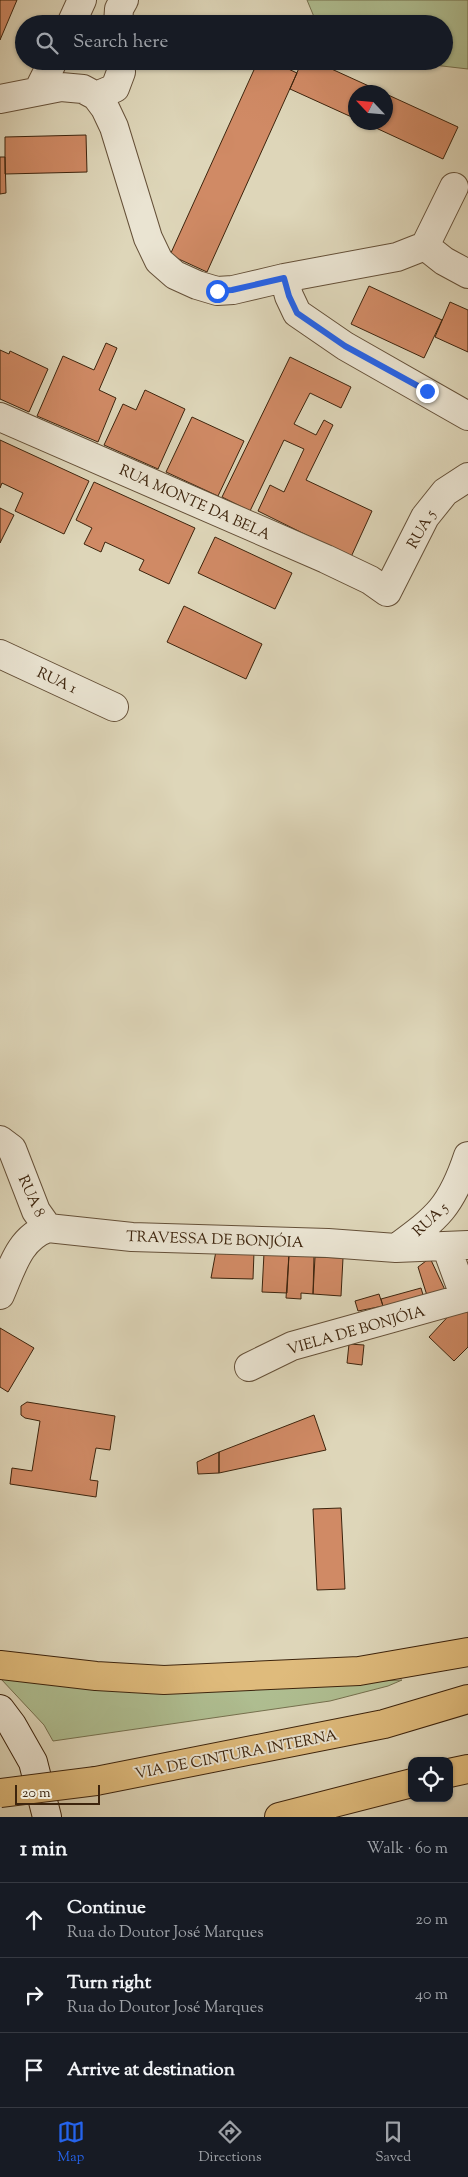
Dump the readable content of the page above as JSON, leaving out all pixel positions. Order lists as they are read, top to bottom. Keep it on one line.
{"streets":{"highway":["VIA DE CINTURA INTERNA"],"street":["RUA MONTE DA BELA","RUA 5","RUA 1","RUA 8","TRAVESSA DE BONJÓIA","VIELA DE BONJÓIA"]},"crossings":[["RUA MONTE DA BELA","RUA 5"],["RUA 5","TRAVESSA DE BONJÓIA"],["RUA 8","TRAVESSA DE BONJÓIA"],["TRAVESSA DE BONJÓIA","VIELA DE BONJÓIA"]],"scale_bar":"20 m","north":"top left","page":{"search":"Search here","scale":"20 m","heading":["1 min","Walk · 60 m"],"list":[["Continue","Rua do Doutor José Marques","20 m"],["Turn right","Rua do Doutor José Marques","40 m"],"Arrive at destination"],"nav":["Map","Directions","Saved"]}}
